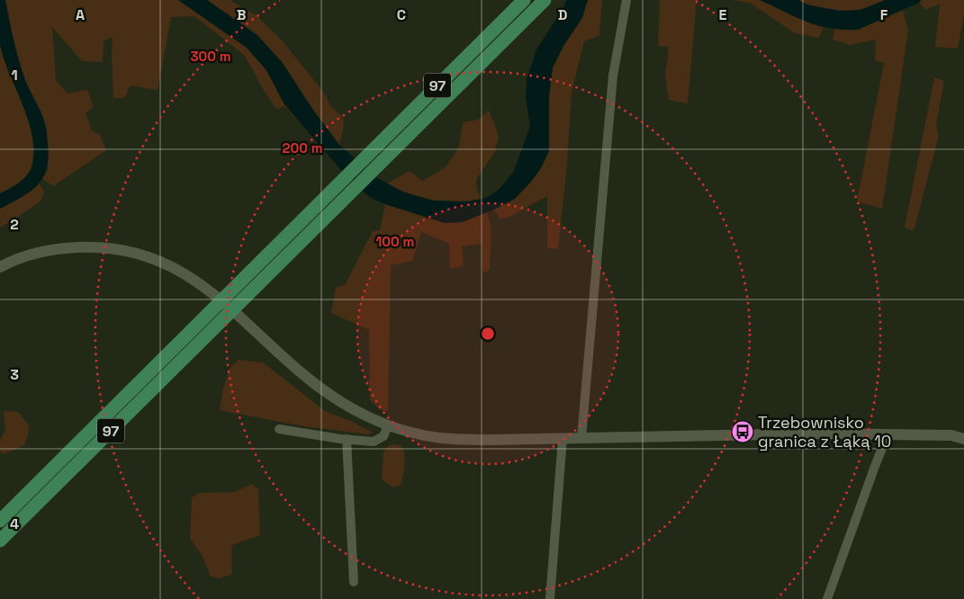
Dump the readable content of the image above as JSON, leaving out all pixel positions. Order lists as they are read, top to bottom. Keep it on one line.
{"streets":{"main road":["97"]},"places":{"bus stop":["Trzebownisko granica z Łąką 10"]},"grid":{"columns":["A","B","C","D","E","F"],"rows":["1","2","3","4"]},"rings":["300 m","200 m","100 m"]}
